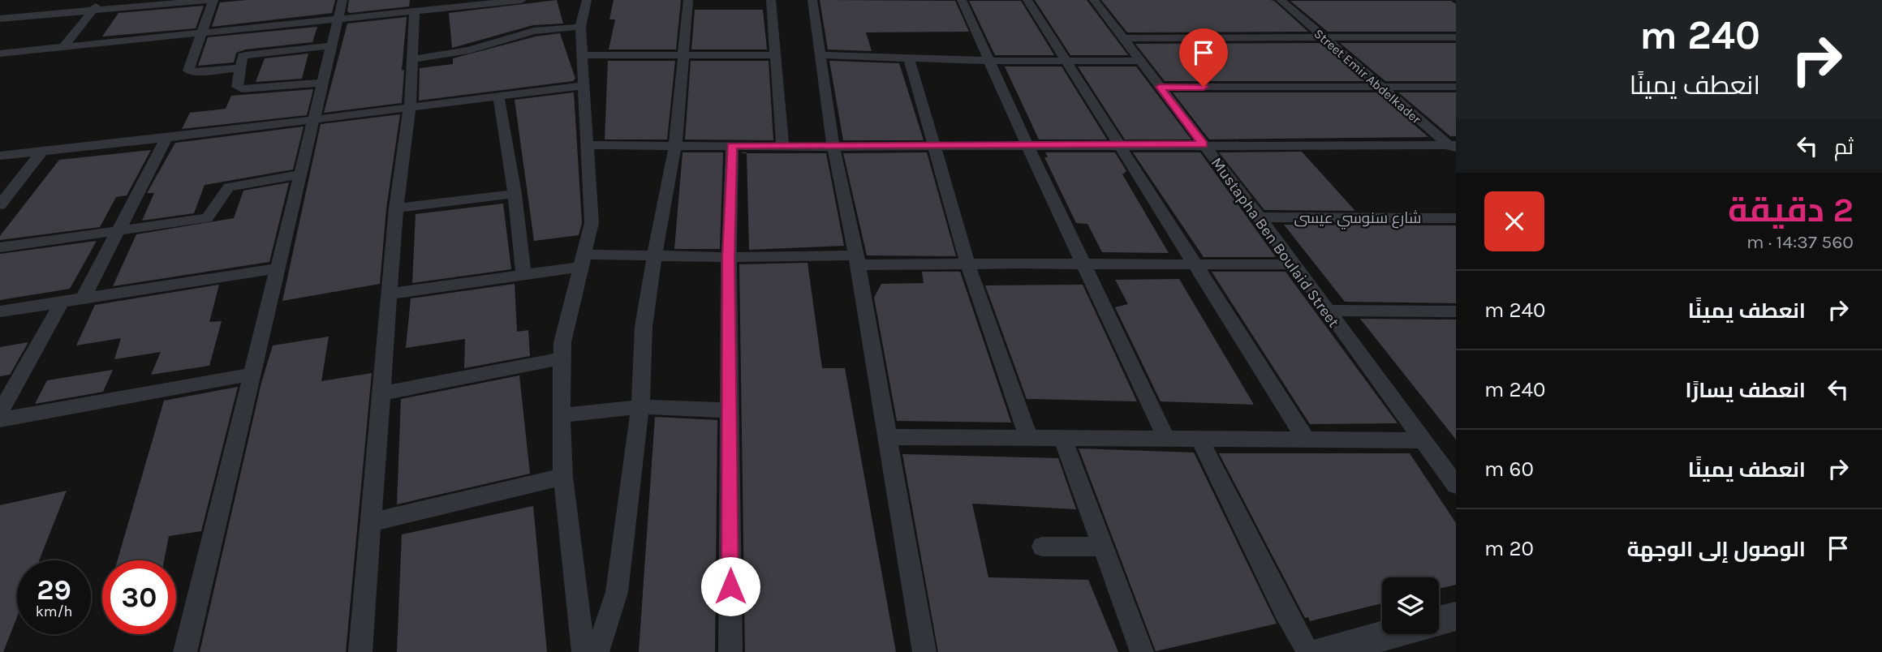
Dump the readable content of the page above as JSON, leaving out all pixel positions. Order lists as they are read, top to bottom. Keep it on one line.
{"streets":{"street":["Street Emir Abdelkader","شارع سنوسي عيسى","Mustapha Ben Boulaid Street"]},"crossings":[["شارع سنوسي عيسى","Mustapha Ben Boulaid Street"]],"page":{"turn":["240 m","انعطف يمينًا"],"then":"ثم","heading":["2 دقيقة","560 m · 14:37"],"list":[{"name":"انعطف يمينًا","value":"240 m"},{"name":"انعطف يسارًا","value":"240 m"},{"name":"انعطف يمينًا","value":"60 m"},{"name":"الوصول إلى الوجهة","value":"20 m"}],"speed":"29 km/h","limit":"30"}}
